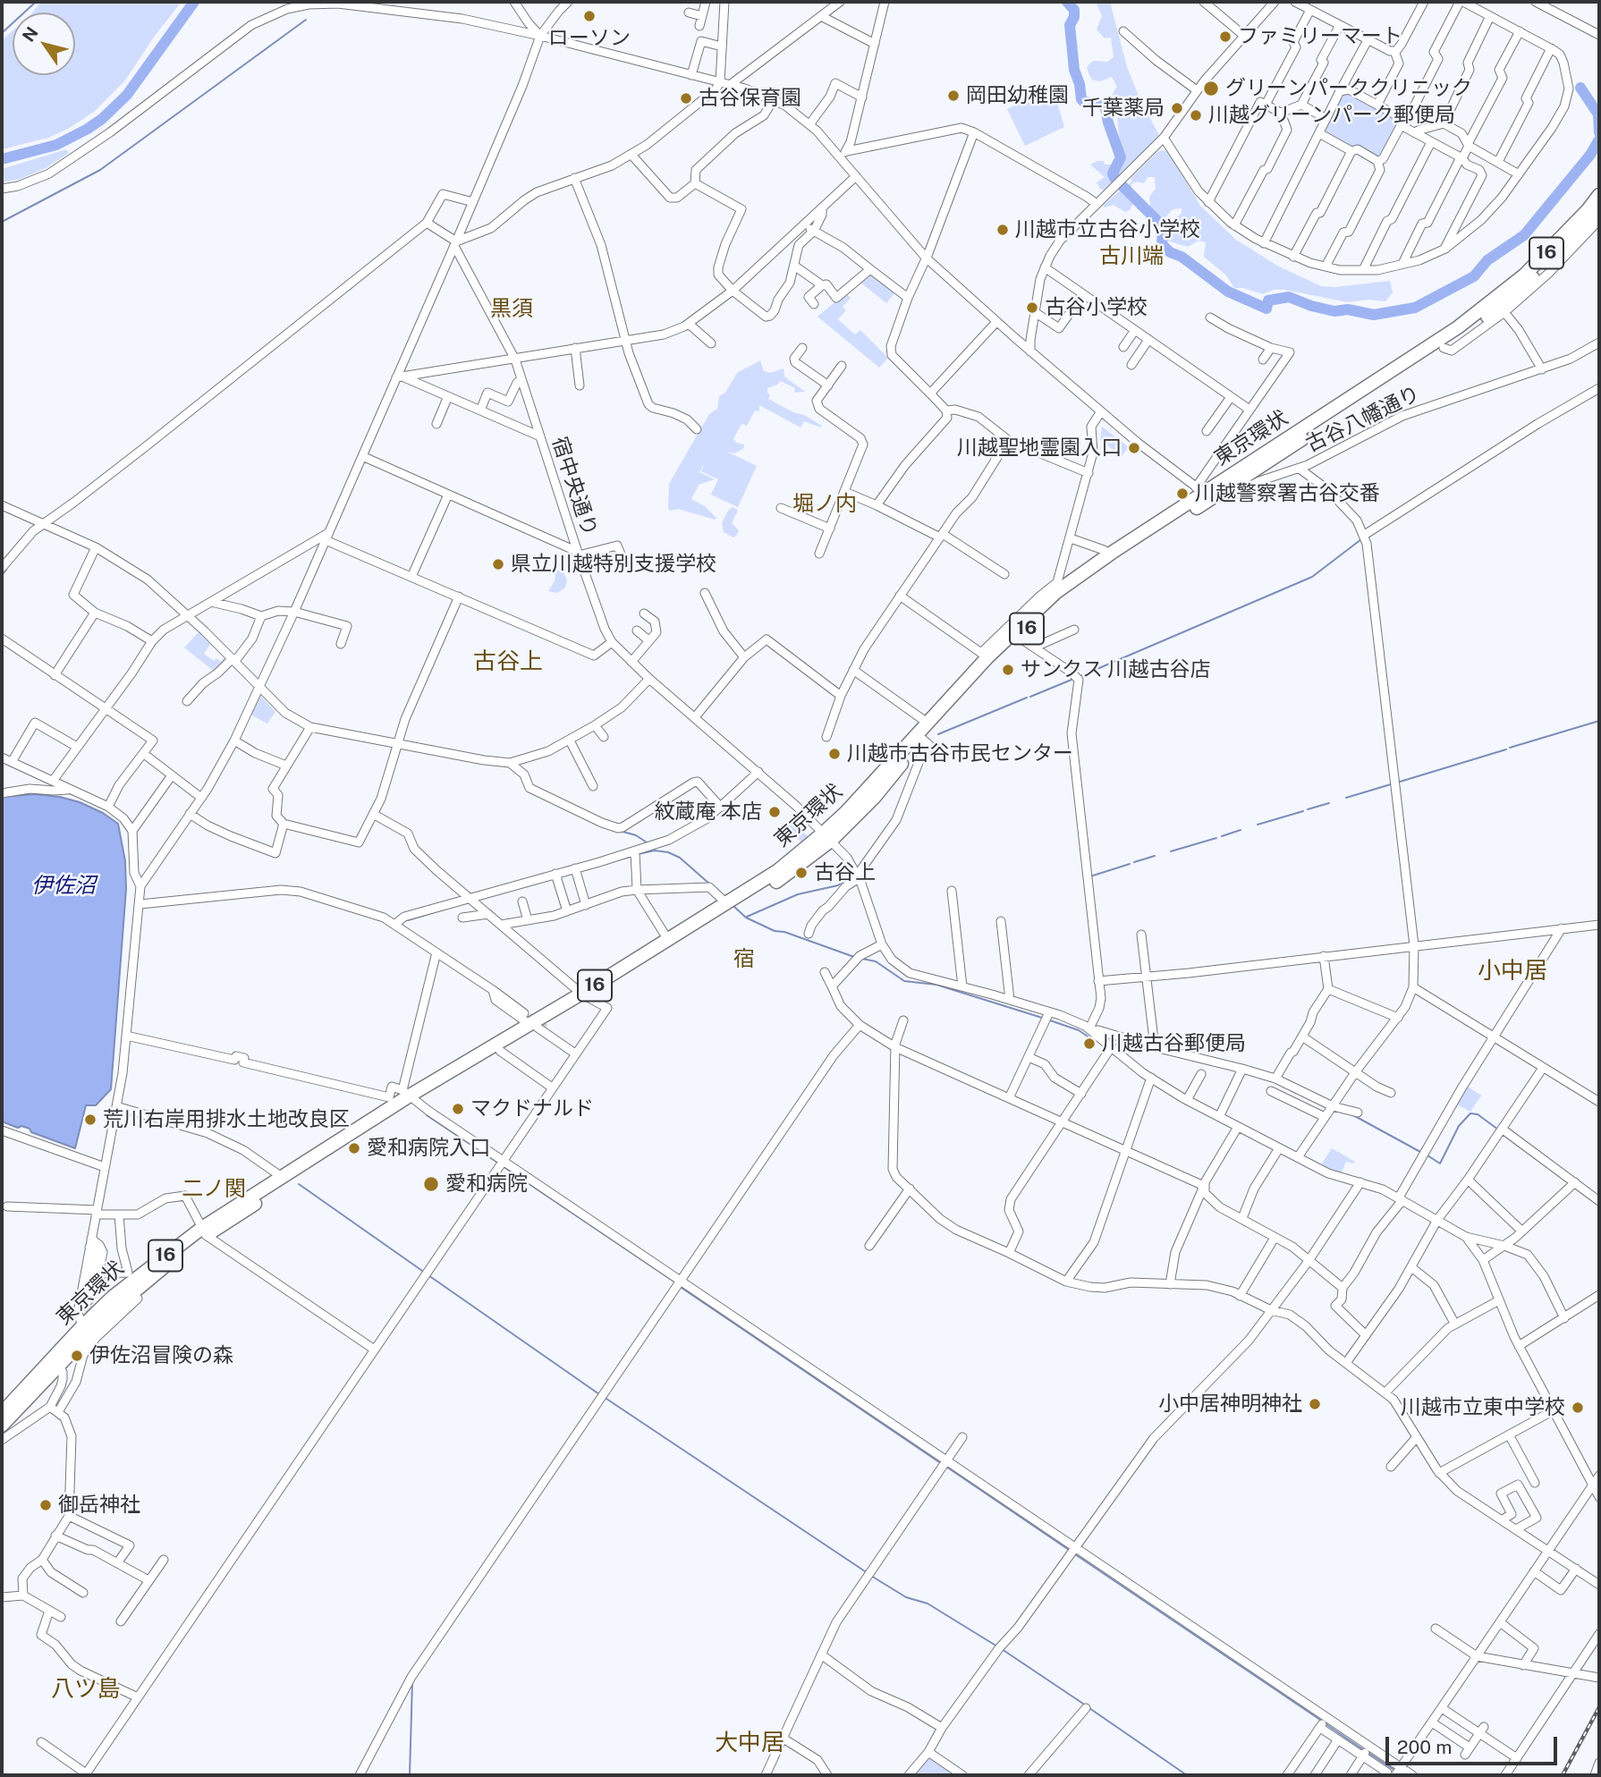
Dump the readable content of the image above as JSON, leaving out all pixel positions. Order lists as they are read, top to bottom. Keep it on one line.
{"streets":{"highway":["16","東京環状"],"street":["古谷八幡通り","宿中央通り"]},"crossings":[["古谷八幡通り","東京環状"],["東京環状","宿中央通り"]],"districts":["古川端","黒須","堀ノ内","古谷上","宿","小中居","二ノ関","八ツ島","大中居"],"water":["伊佐沼"],"places":["ローソン","ファミリーマート","グリーンパーククリニック","岡田幼稚園","古谷保育園","千葉薬局","川越グリーンパーク郵便局","川越市立古谷小学校","古谷小学校","川越聖地霊園入口","川越警察署古谷交番","県立川越特別支援学校","サンクス 川越古谷店","川越市古谷市民センター","紋蔵庵 本店","古谷上","川越古谷郵便局","マクドナルド","荒川右岸用排水土地改良区","愛和病院入口","愛和病院","伊佐沼冒険の森","小中居神明神社","川越市立東中学校","御岳神社"],"scale_bar":"200 m","north":"top left"}
